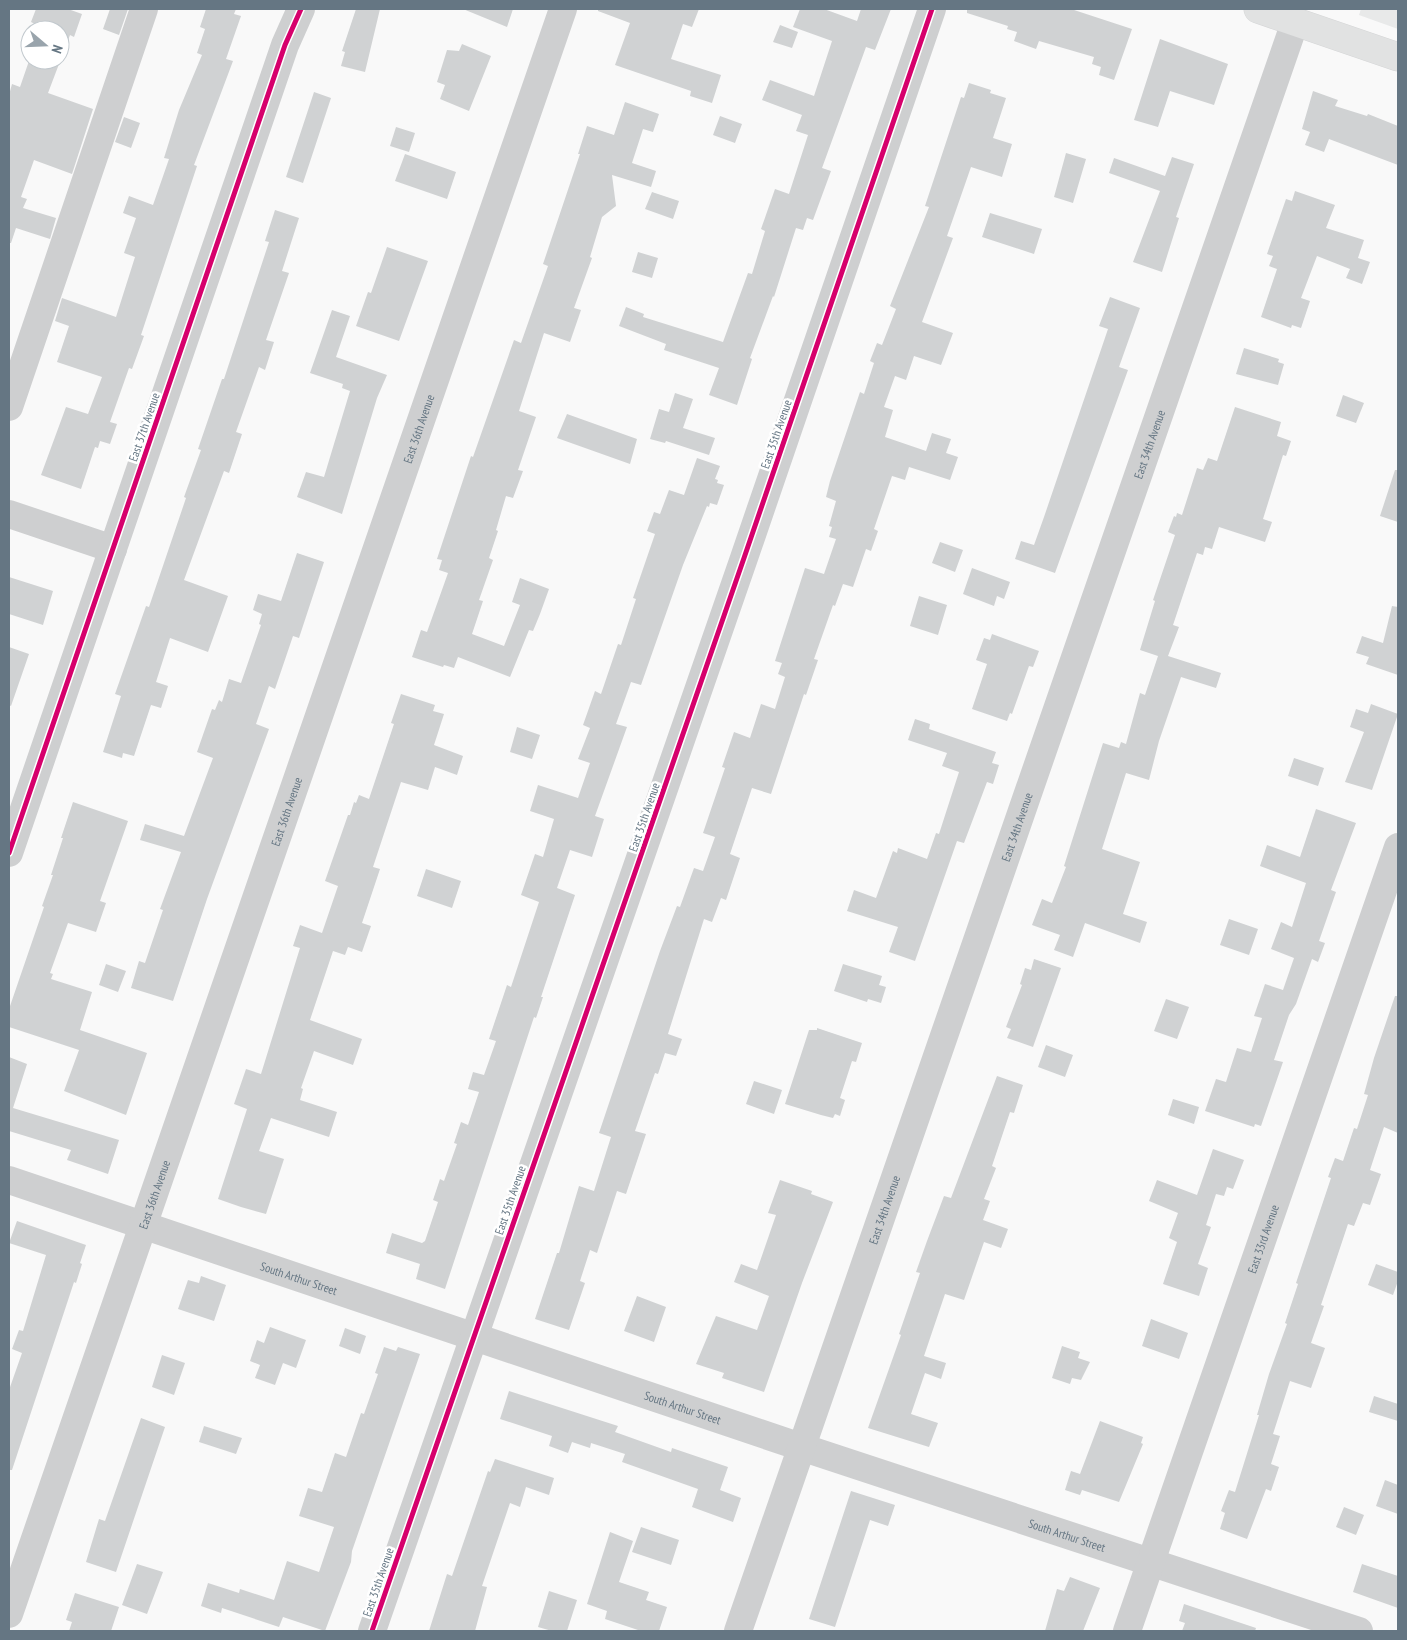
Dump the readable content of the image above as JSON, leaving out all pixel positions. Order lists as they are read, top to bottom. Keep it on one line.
{"streets":{"street":["East 37th Avenue","East 36th Avenue","East 35th Avenue","East 34th Avenue","East 33rd Avenue","South Arthur Street"]},"crossings":[["East 36th Avenue","South Arthur Street"],["East 35th Avenue","South Arthur Street"],["East 34th Avenue","South Arthur Street"],["East 33rd Avenue","South Arthur Street"]],"north":"right"}
